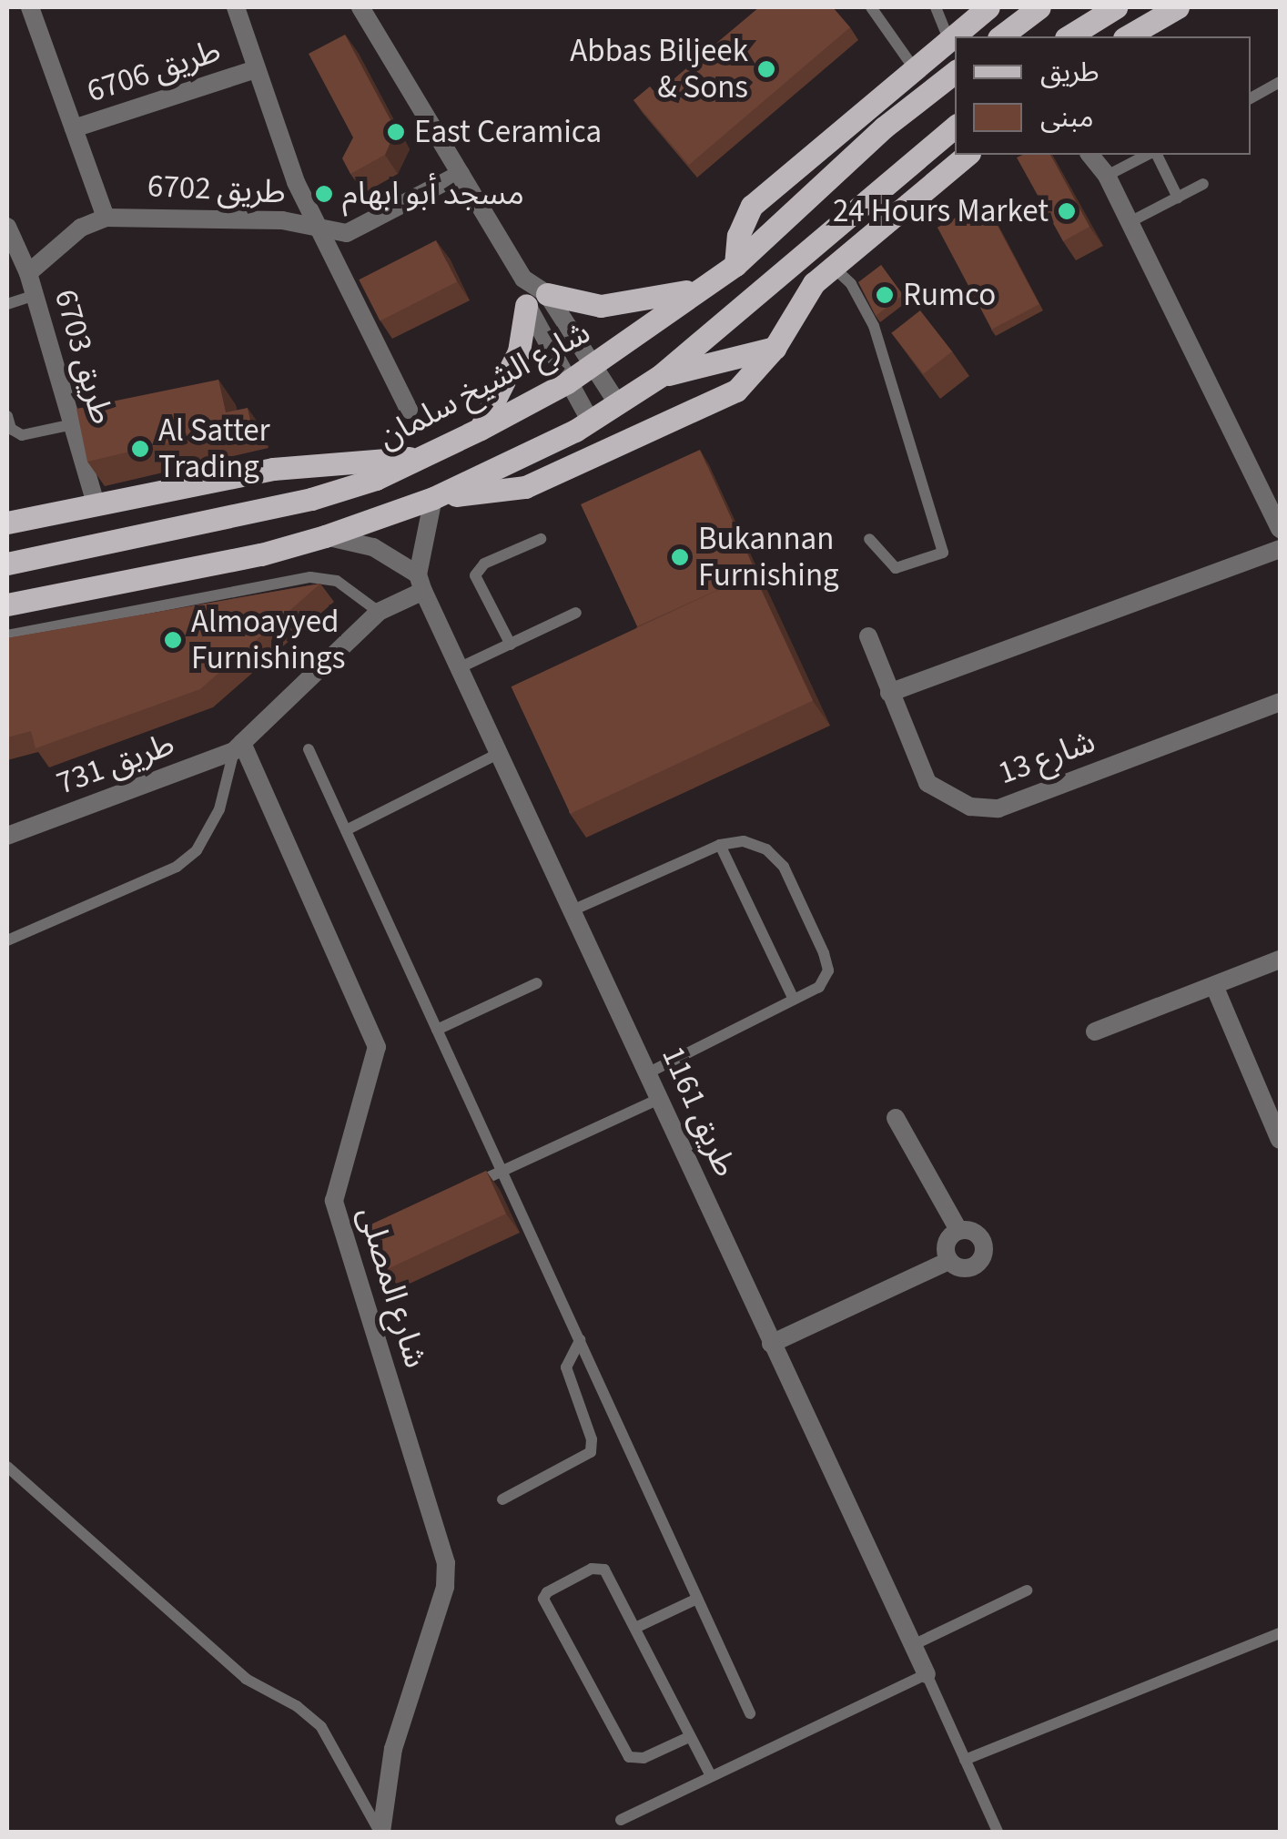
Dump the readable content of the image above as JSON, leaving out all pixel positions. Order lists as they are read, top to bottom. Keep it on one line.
{"streets":{"main road":["شارع الشيخ سلمان"],"street":["طريق 6706","طريق 6702","طريق 6703","شارع 13","طريق 731","طريق 1161","شارع المصلى"]},"crossings":[["طريق 6706","طريق 6702"],["طريق 6702","طريق 6703"],["طريق 731","شارع المصلى"]],"places":["Abbas Biljeek & Sons","East Ceramica","مسجد أبو ابهام","24 Hours Market","Rumco","Al Satter Trading","Bukannan Furnishing","Almoayyed Furnishings"],"legend":["طريق","مبنى"]}
